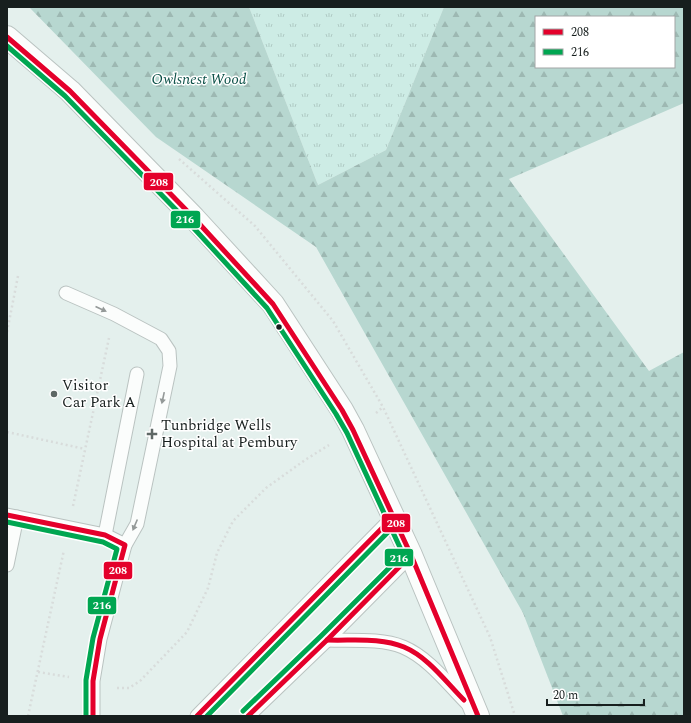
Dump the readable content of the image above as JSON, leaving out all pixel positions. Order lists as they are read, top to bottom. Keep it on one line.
{"parks":["Owlsnest Wood"],"places":{"other":["Visitor Car Park A"],"health":["Tunbridge Wells Hospital at Pembury"]},"lines":["transit line 208","transit line 216"],"legend":["208","216"],"scale_bar":"20 m"}
